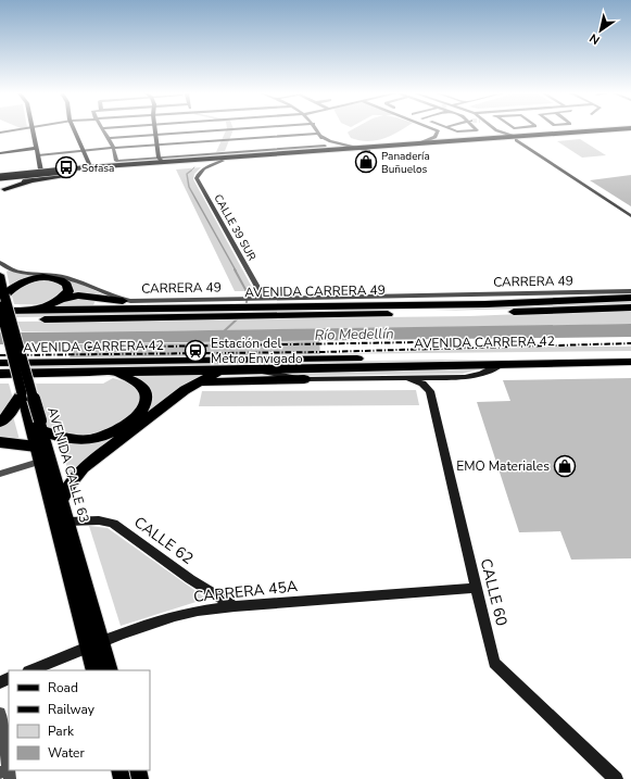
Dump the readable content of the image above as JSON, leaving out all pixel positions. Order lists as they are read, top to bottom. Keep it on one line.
{"streets":{"highway":["AVENIDA CARRERA 49","AVENIDA CARRERA 42"],"main road":["AVENIDA CALLE 63"],"street":["CALLE 39 SUR","CARRERA 49","CALLE 62","CARRERA 45A","CALLE 60"]},"crossings":[["CALLE 39 SUR","CARRERA 49"],["CARRERA 49","AVENIDA CARRERA 49"],["AVENIDA CARRERA 42","CALLE 60"],["AVENIDA CALLE 63","CALLE 62"],["AVENIDA CALLE 63","CARRERA 45A"],["CALLE 62","CARRERA 45A"],["CARRERA 45A","CALLE 60"]],"water":["Río Medellín"],"places":{"shop":["Panadería Buñuelos","EMO Materiales"],"bus stop":["Sofasa"],"station":["Estación del Metro Envigado"]},"legend":["Road","Railway","Park","Water"],"north":"bottom left"}
